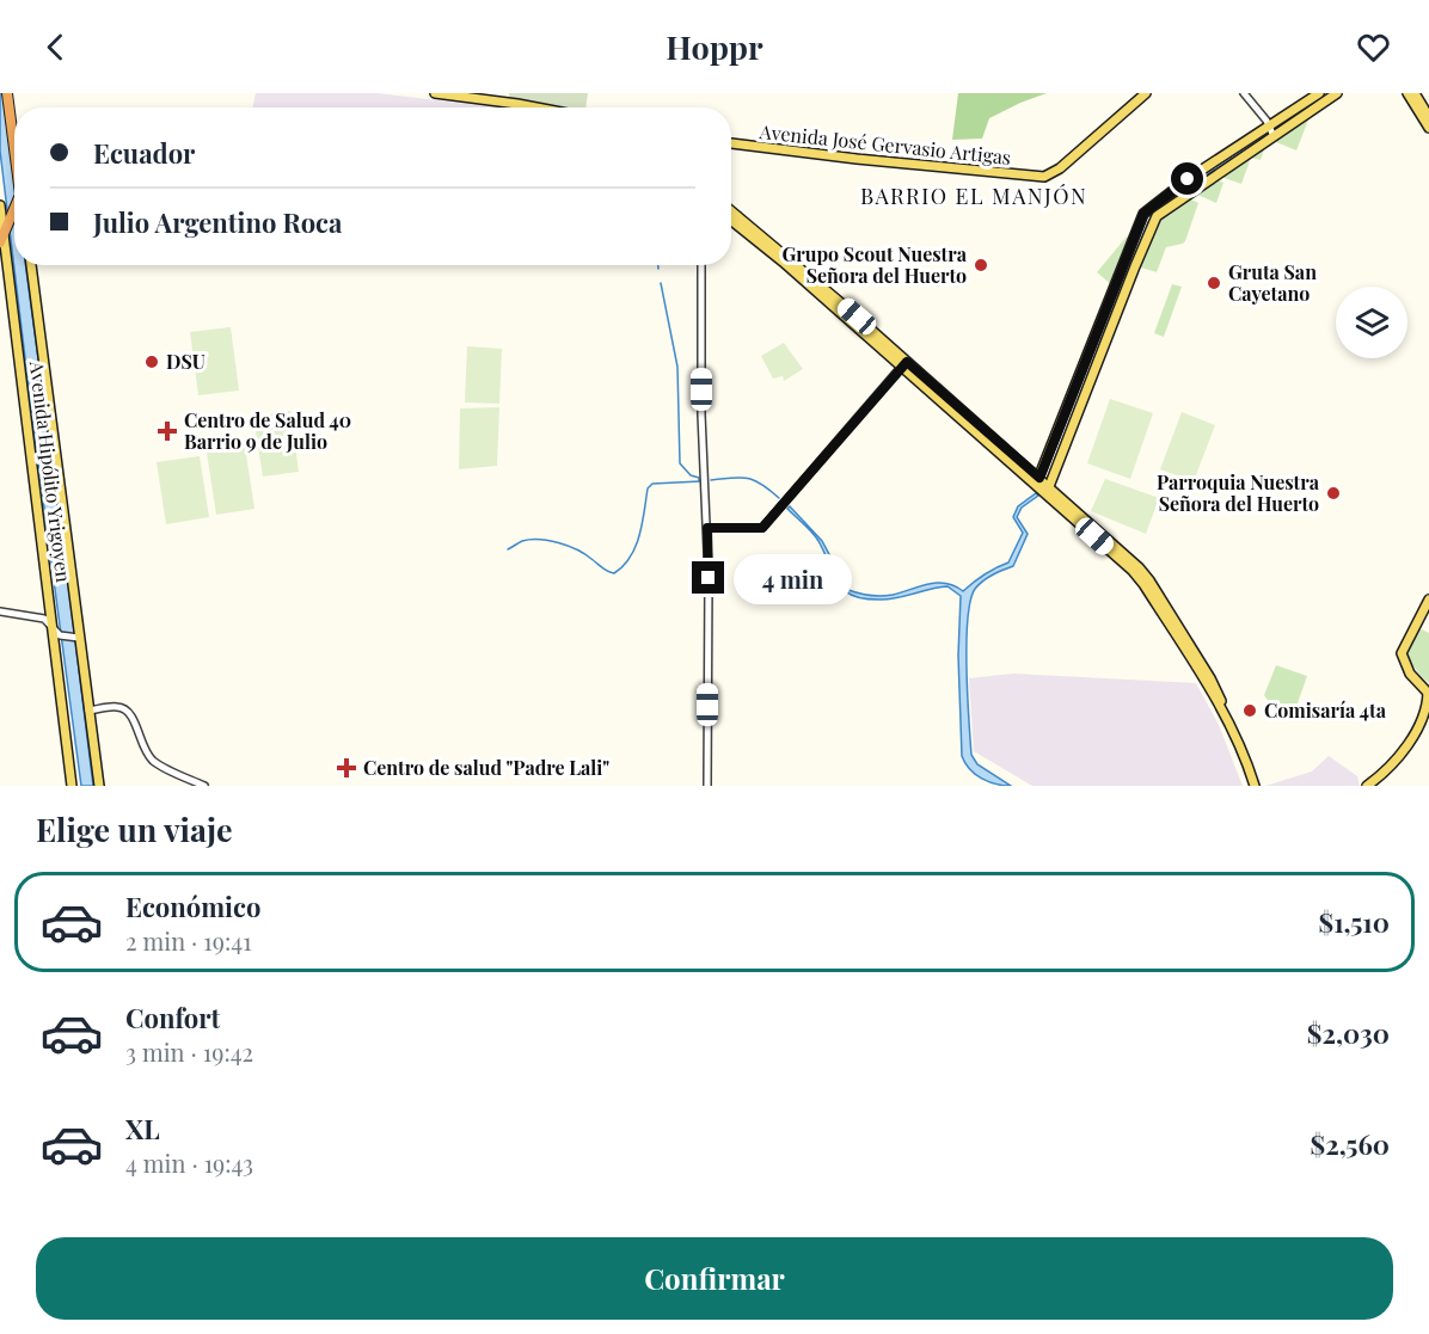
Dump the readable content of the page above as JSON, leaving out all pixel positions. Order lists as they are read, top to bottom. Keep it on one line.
{"streets":{"main road":["Avenida José Gervasio Artigas","Avenida Hipólito Yrigoyen"]},"districts":["BARRIO EL MANJÓN"],"places":{"other":["Grupo Scout Nuestra Señora del Huerto","Gruta San Cayetano","DSU","Parroquia Nuestra Señora del Huerto","Comisaría 4ta"],"health":["Centro de Salud 40 Barrio 9 de Julio","Centro de salud \"Padre Lali\""]},"page":{"header":"Hoppr","banner":["Ecuador","Julio Argentino Roca"],"bubble":"4 min","heading":"Elige un viaje","list":[{"name":"Económico","note":"2 min · 19:41","value":"$1,510"},{"name":"Confort","note":"3 min · 19:42","value":"$2,030"},{"name":"XL","note":"4 min · 19:43","value":"$2,560"}],"buttons":"Confirmar"}}
